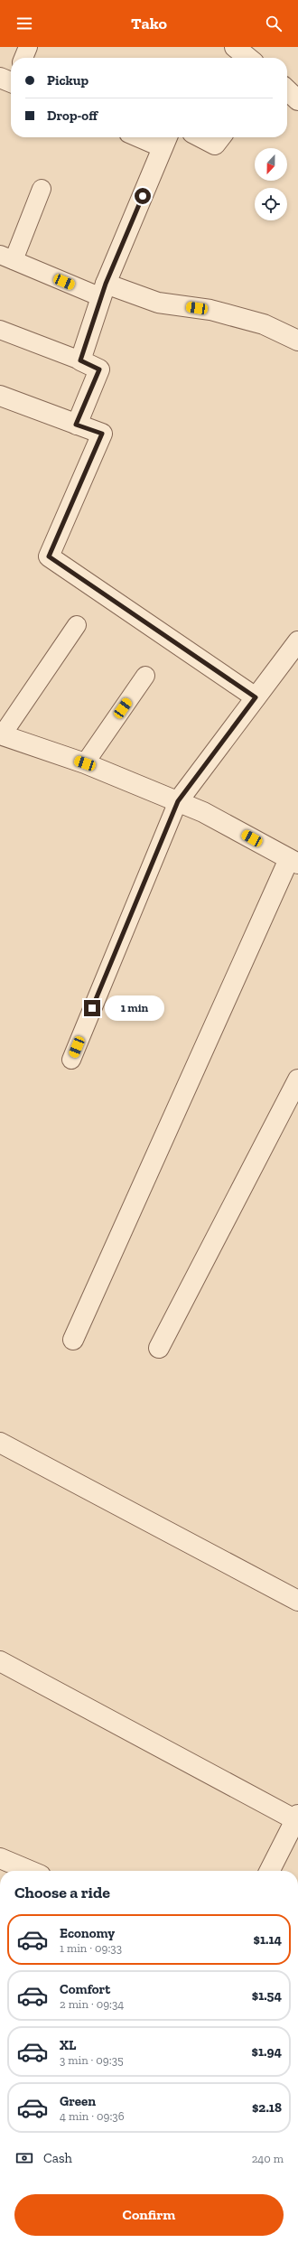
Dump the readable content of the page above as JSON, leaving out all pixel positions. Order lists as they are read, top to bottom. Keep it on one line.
{"north":"bottom","page":{"header":"Tako","banner":["Pickup","Drop-off"],"bubble":"1 min","heading":"Choose a ride","list":[{"name":"Economy","note":"1 min · 09:33","value":"$1.14"},{"name":"Comfort","note":"2 min · 09:34","value":"$1.54"},{"name":"XL","note":"3 min · 09:35","value":"$1.94"},{"name":"Green","note":"4 min · 09:36","value":"$2.18"}],"pay":["Cash","240 m"],"buttons":"Confirm"}}
